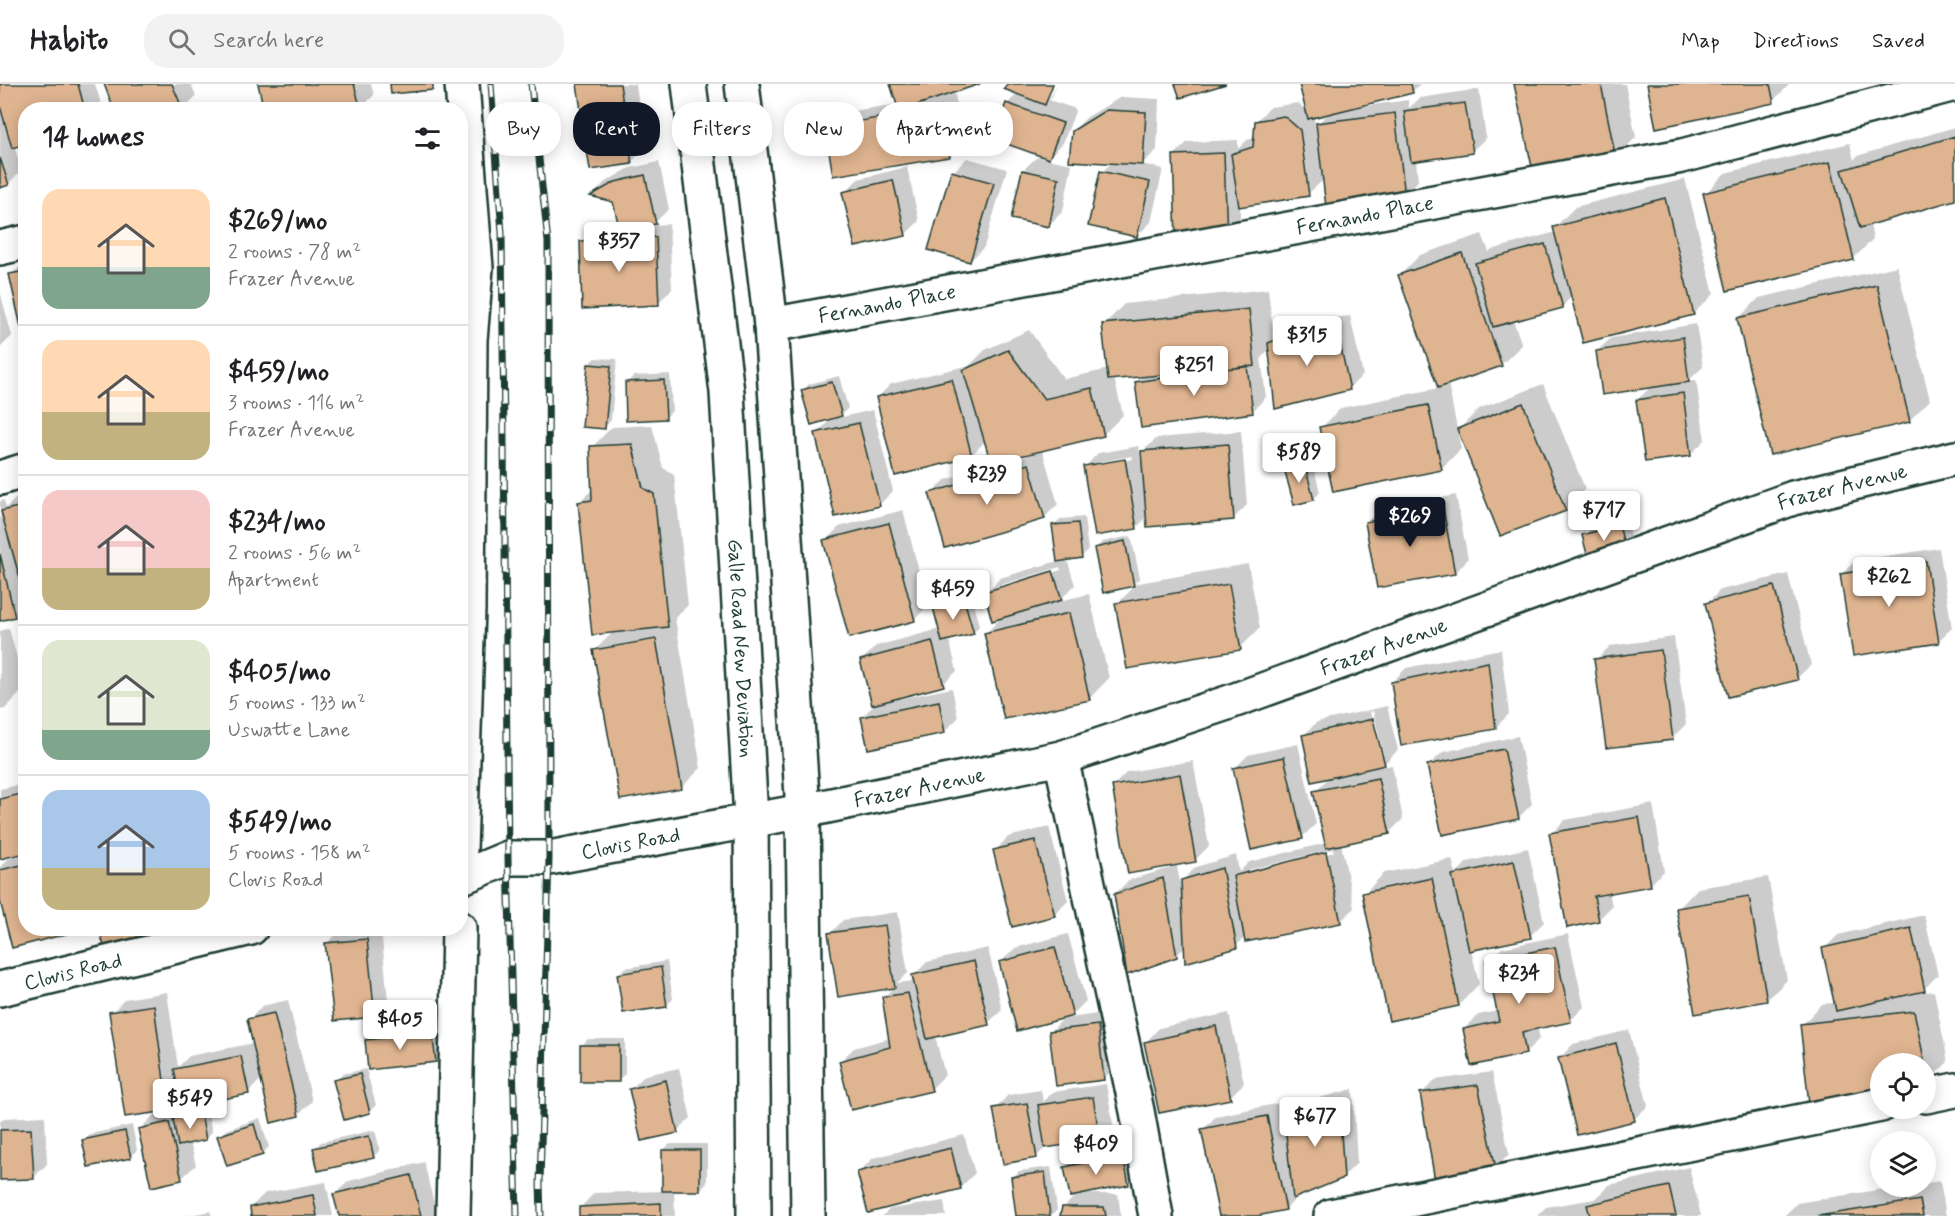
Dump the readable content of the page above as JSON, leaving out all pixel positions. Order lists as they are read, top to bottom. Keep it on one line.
{"streets":{"street":["Fernando Place","Frazer Avenue","Galle Road New Deviation","Clovis Road"]},"crossings":[["Frazer Avenue","Clovis Road"],["Galle Road New Deviation","Clovis Road"]],"page":{"header":"Habito","search":"Search here","nav":["Map","Directions","Saved"],"chip":["Buy","Rent","Filters","New","Apartment"],"heading":"14 homes","list":[{"name":"$269/mo","note":"2 rooms · 78 m² · Frazer Avenue"},{"name":"$459/mo","note":"3 rooms · 116 m² · Frazer Avenue"},{"name":"$234/mo","note":"2 rooms · 56 m² · Apartment"},{"name":"$405/mo","note":"5 rooms · 133 m² · Uswatte Lane"},{"name":"$549/mo","note":"5 rooms · 158 m² · Clovis Road"}],"price":["$357","$315","$251","$589","$239","$717","$269","$262","$459","$234","$405","$549","$677","$409"]}}
